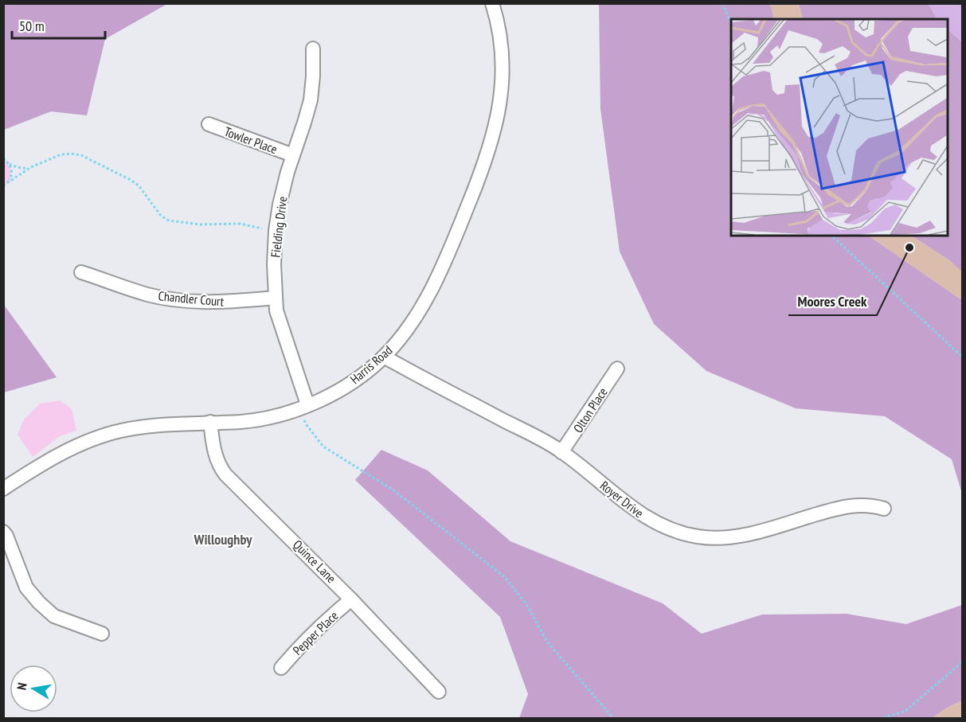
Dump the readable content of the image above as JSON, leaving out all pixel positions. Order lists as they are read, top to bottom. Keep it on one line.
{"streets":{"street":["Towler Place","Fielding Drive","Chandler Court","Harris Road","Olton Place","Royer Drive","Quince Lane","Pepper Place"]},"crossings":[["Towler Place","Fielding Drive"],["Fielding Drive","Chandler Court"],["Fielding Drive","Harris Road"],["Harris Road","Royer Drive"],["Harris Road","Quince Lane"],["Olton Place","Royer Drive"],["Quince Lane","Pepper Place"]],"districts":["Willoughby"],"places":["Moores Creek"],"scale_bar":"50 m","north":"left"}
